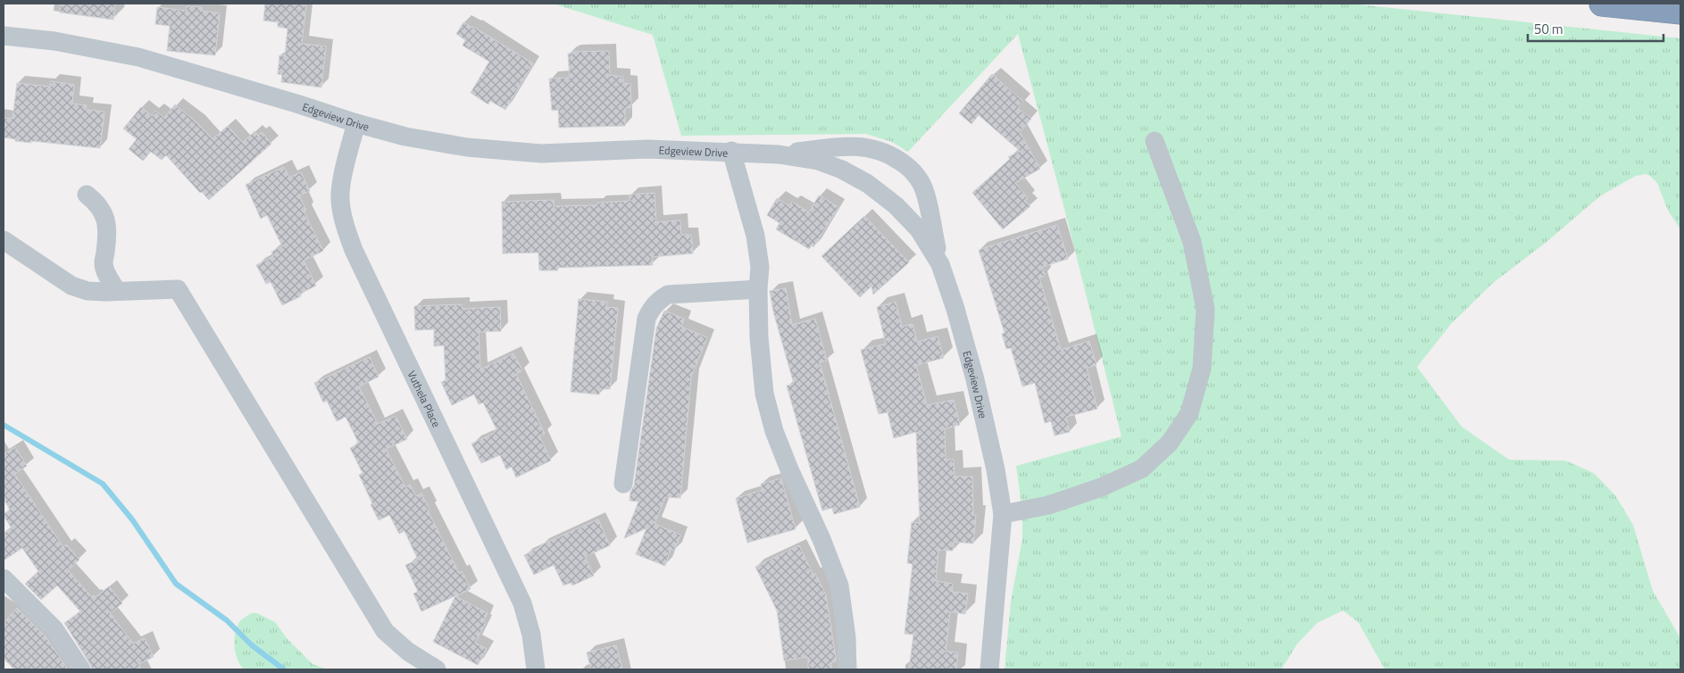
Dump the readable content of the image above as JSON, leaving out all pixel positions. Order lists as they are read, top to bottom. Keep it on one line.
{"streets":{"street":["Edgeview Drive","Vuthela Place"]},"crossings":[["Edgeview Drive","Vuthela Place"]],"scale_bar":"50 m"}
